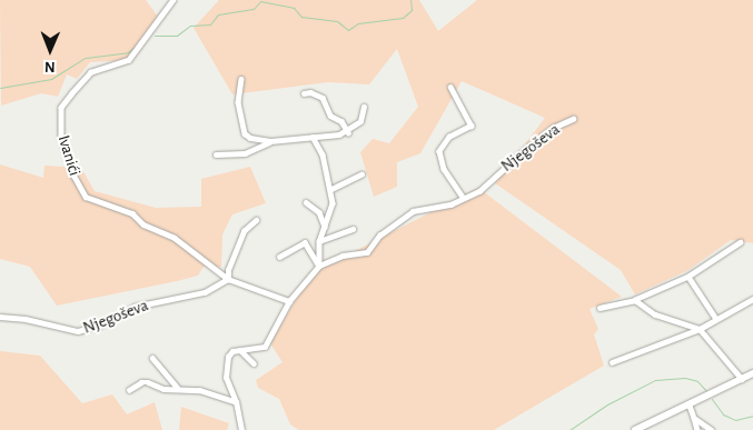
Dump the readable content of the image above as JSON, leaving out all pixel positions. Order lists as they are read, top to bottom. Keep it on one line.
{"streets":{"street":["Njegoševa","Ivanići"]},"crossings":[["Njegoševa","Ivanići"]],"north":"bottom"}
